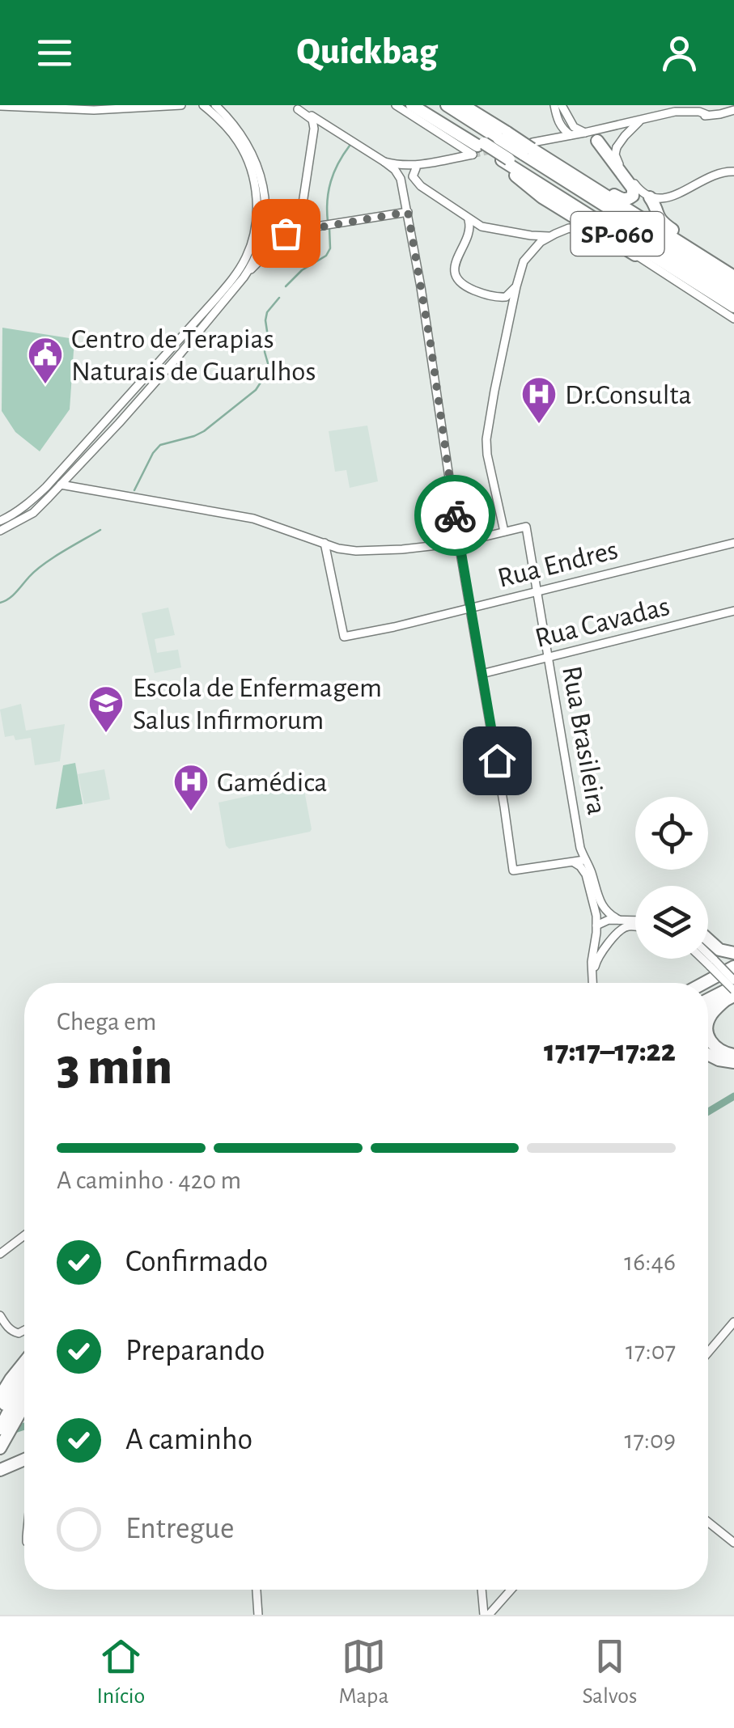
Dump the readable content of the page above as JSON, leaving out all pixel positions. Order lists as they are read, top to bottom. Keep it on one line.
{"streets":{"highway":["SP-060"],"street":["Rua Endres","Rua Cavadas","Rua Brasileira"]},"crossings":[["Rua Endres","Rua Brasileira"],["Rua Cavadas","Rua Brasileira"]],"places":{"public building":["Centro de Terapias Naturais de Guarulhos"],"hospital":["Dr.Consulta","Gamédica"],"school or university":["Escola de Enfermagem Salus Infirmorum"]},"page":{"header":"Quickbag","heading":["3 min","Chega em","17:17–17:22"],"bar":"A caminho · 420 m","list":[["Confirmado","16:46"],["Preparando","17:07"],["A caminho","17:09"],"Entregue"],"tabs":["Início","Mapa","Salvos"]}}
